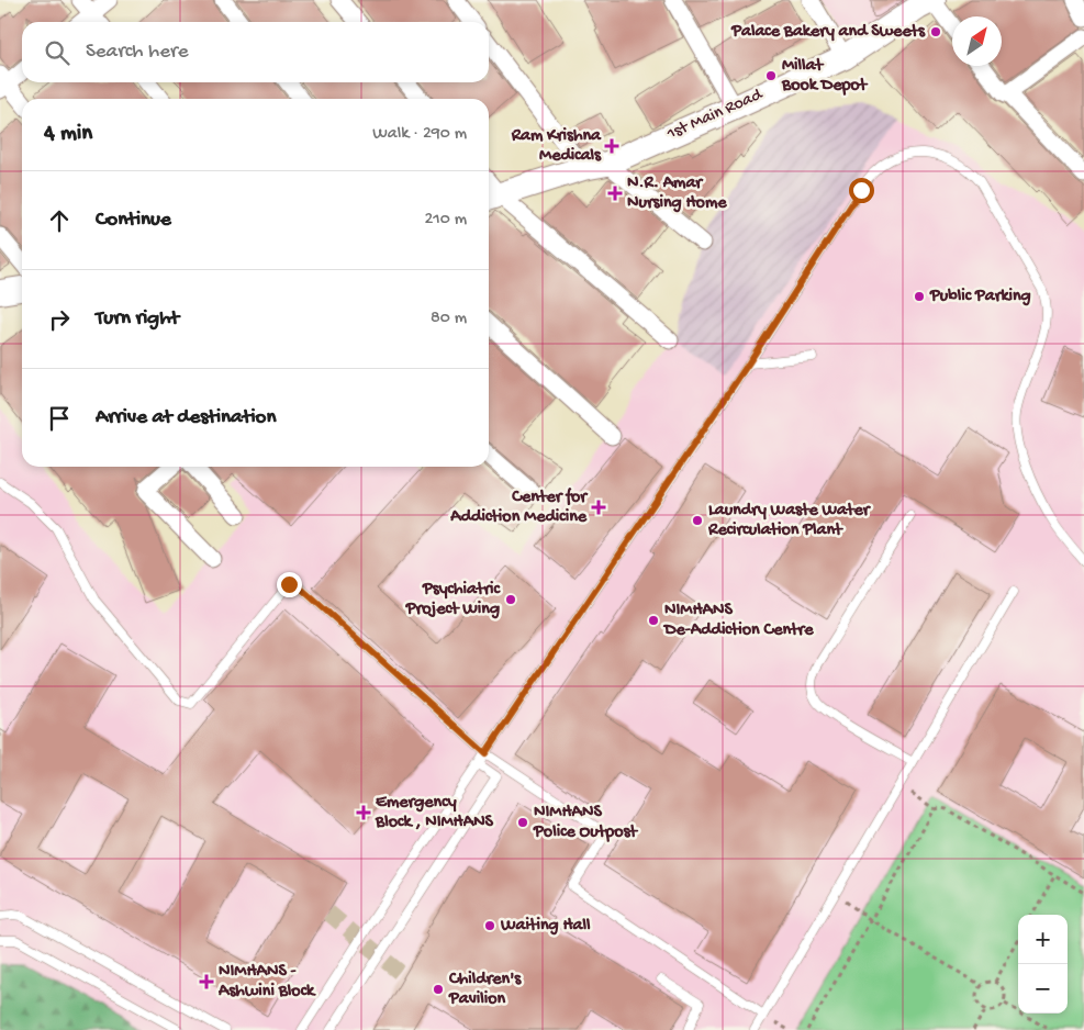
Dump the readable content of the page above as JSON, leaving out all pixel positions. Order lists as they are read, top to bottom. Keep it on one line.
{"streets":{"street":["1st Main Road"]},"places":{"other":["Palace Bakery and Sweets","Millat Book Depot","Public Parking","Laundry Waste Water Recirculation Plant","Psychiatric Project Wing","NIMHANS De-Addiction Centre","NIMHANS Police Outpost","Waiting Hall","Children's Pavilion"],"health":["Ram Krishna Medicals","N.R. Amar Nursing Home","Center for Addiction Medicine","Emergency Block , NIMHANS","NIMHANS - Ashwini Block"]},"north":"top right","page":{"search":"Search here","heading":["4 min","Walk · 290 m"],"list":[["Continue","210 m"],["Turn right","80 m"],"Arrive at destination"],"map_buttons":["+","−"]}}
